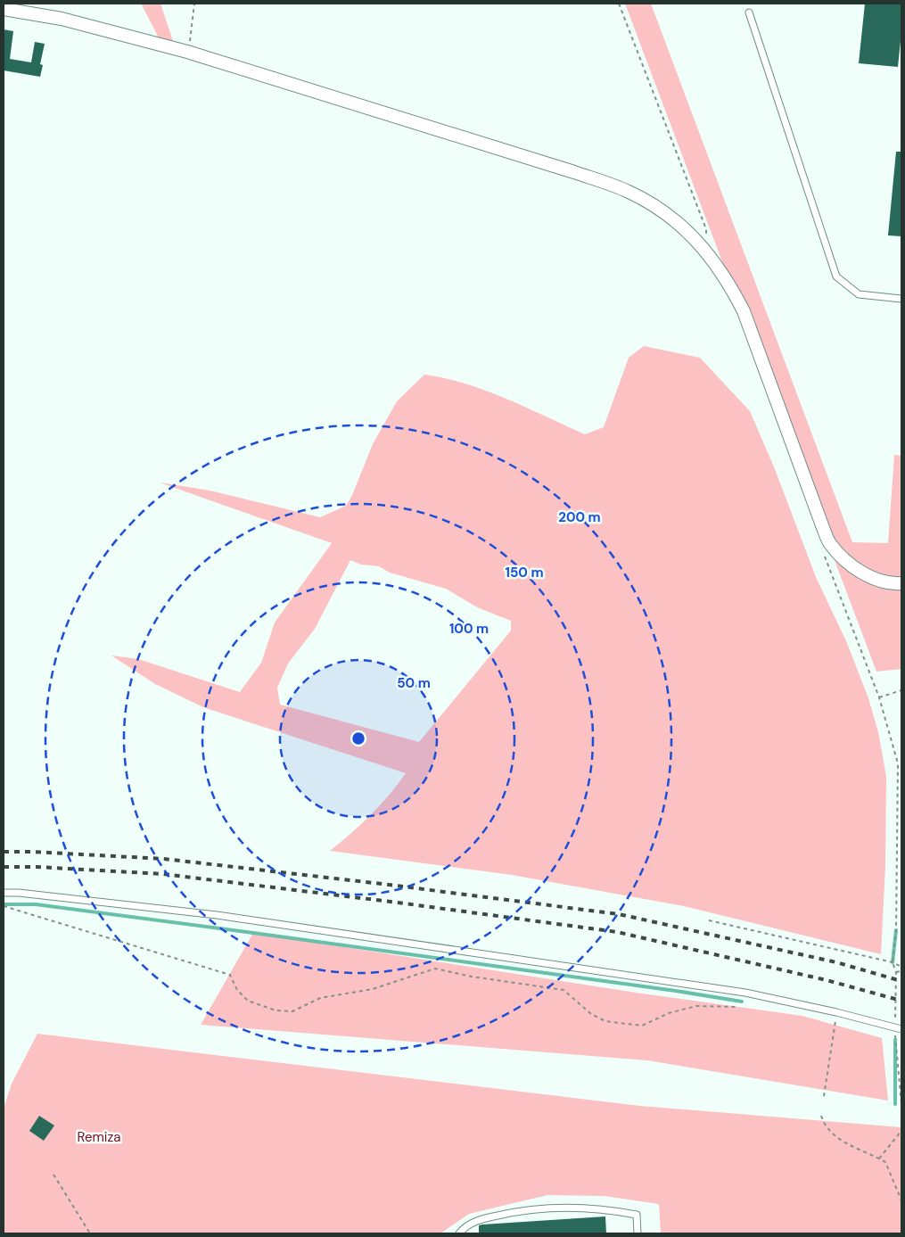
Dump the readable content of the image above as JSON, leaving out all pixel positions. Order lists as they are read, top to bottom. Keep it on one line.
{"parks":["Remiza"],"rings":["200 m","150 m","100 m","50 m"]}
